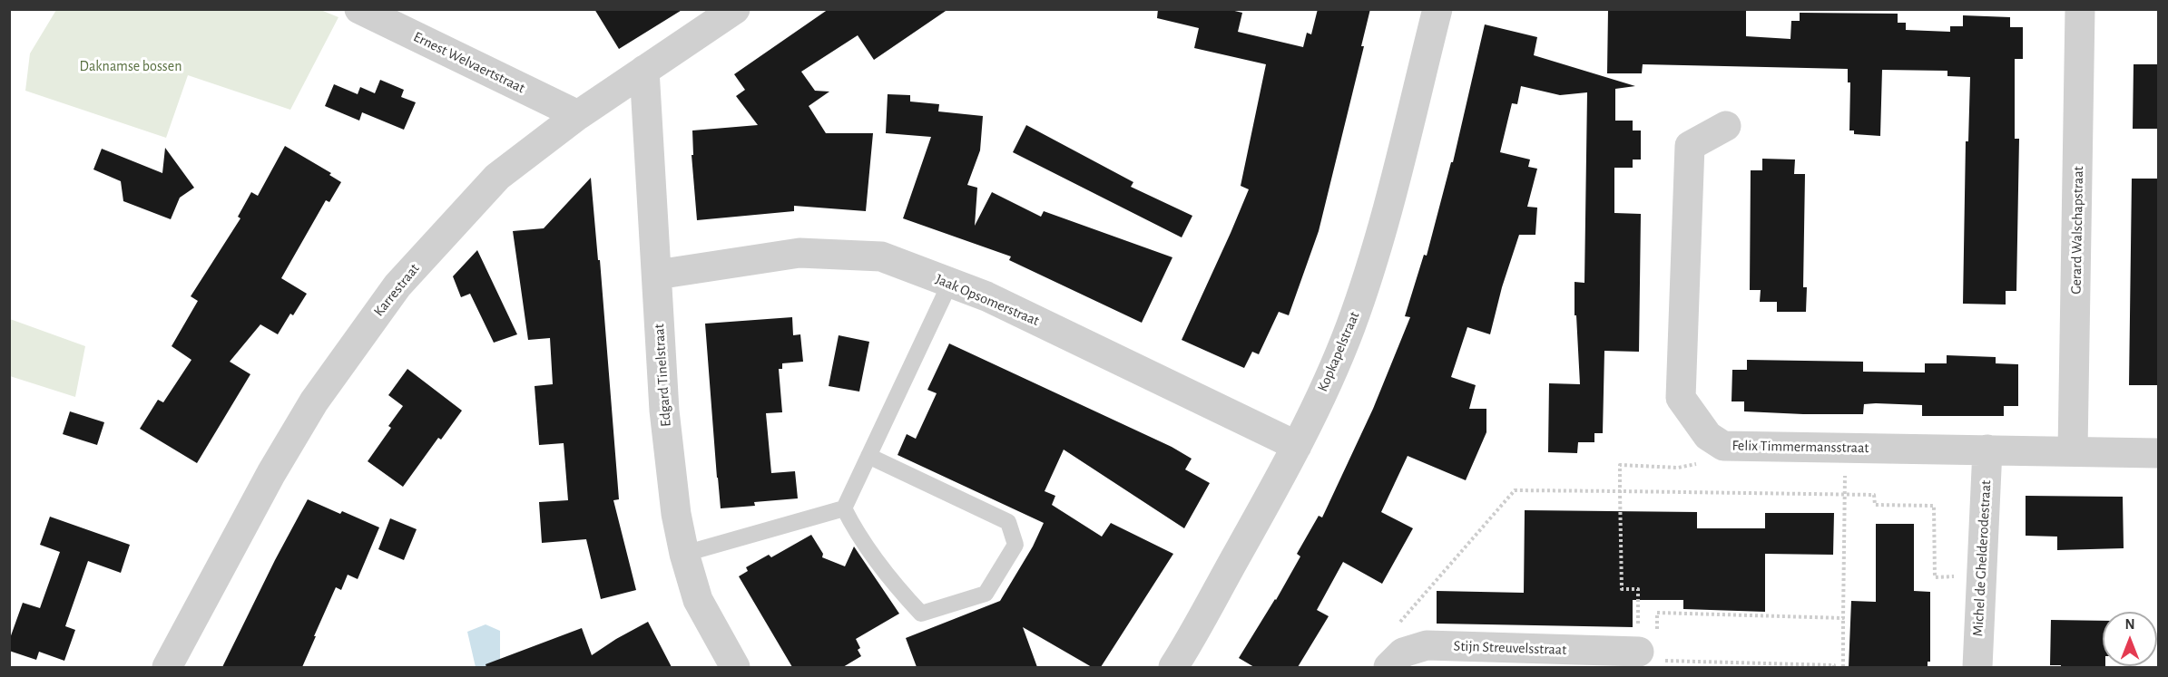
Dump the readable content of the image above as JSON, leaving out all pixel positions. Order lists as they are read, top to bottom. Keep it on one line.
{"streets":{"street":["Ernest Welvaertstraat","Gerard Walschapstraat","Karrestraat","Jaak Opsomerstraat","Kopkapelstraat","Edgard Tinelstraat","Felix Timmermansstraat","Michel de Ghelderodestraat","Stijn Streuvelsstraat"]},"crossings":[["Ernest Welvaertstraat","Karrestraat"],["Gerard Walschapstraat","Felix Timmermansstraat"],["Karrestraat","Edgard Tinelstraat"],["Jaak Opsomerstraat","Kopkapelstraat"],["Jaak Opsomerstraat","Edgard Tinelstraat"],["Felix Timmermansstraat","Michel de Ghelderodestraat"]],"parks":["Daknamse bossen"],"north":"top"}
